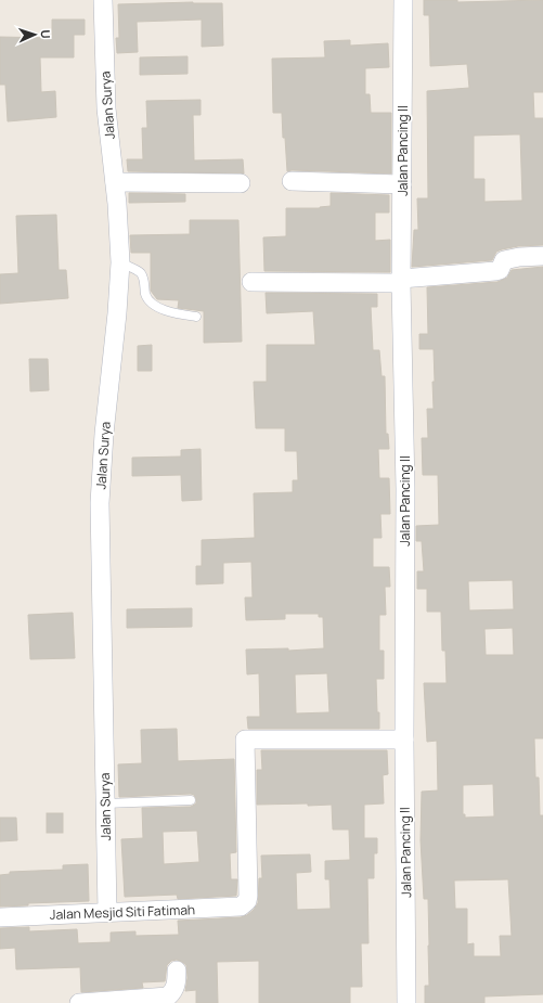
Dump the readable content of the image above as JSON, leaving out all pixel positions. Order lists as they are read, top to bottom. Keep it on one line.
{"streets":{"street":["Jalan Surya","Jalan Pancing II","Jalan Mesjid Siti Fatimah"]},"crossings":[["Jalan Surya","Jalan Mesjid Siti Fatimah"],["Jalan Pancing II","Jalan Mesjid Siti Fatimah"]],"north":"right"}
